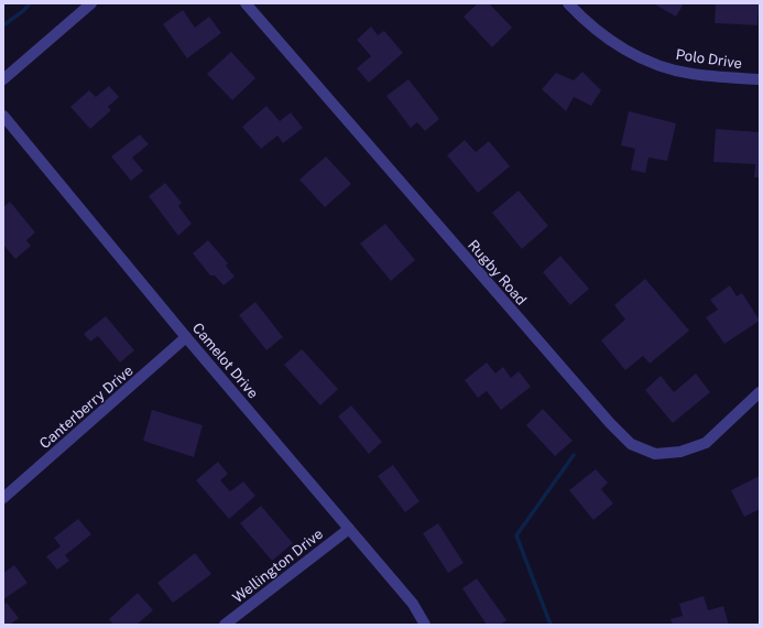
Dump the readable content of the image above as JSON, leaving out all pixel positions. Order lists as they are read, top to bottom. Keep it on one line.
{"streets":{"street":["Polo Drive","Rugby Road","Camelot Drive","Canterberry Drive","Wellington Drive"]},"crossings":[["Camelot Drive","Canterberry Drive"],["Camelot Drive","Wellington Drive"]]}
